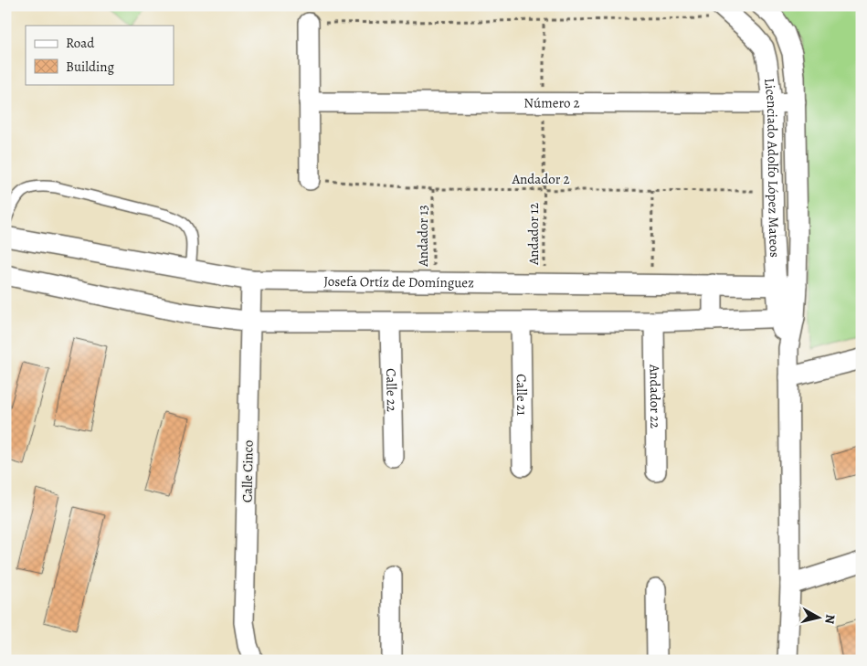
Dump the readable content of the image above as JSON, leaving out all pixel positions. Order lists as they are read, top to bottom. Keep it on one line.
{"streets":{"street":["Número 2","Licenciado Adolfo López Mateos","Josefa Ortíz de Domínguez","Calle 22","Calle 21","Andador 22","Calle Cinco"],"path":["Andador 2","Andador 12","Andador 13"]},"crossings":[["Número 2","Licenciado Adolfo López Mateos"],["Número 2","Andador 12"],["Licenciado Adolfo López Mateos","Andador 2"],["Licenciado Adolfo López Mateos","Josefa Ortíz de Domínguez"],["Andador 2","Andador 12"],["Andador 2","Andador 13"],["Andador 12","Josefa Ortíz de Domínguez"],["Andador 13","Josefa Ortíz de Domínguez"],["Josefa Ortíz de Domínguez","Calle Cinco"]],"legend":["Road","Building"],"north":"right"}
